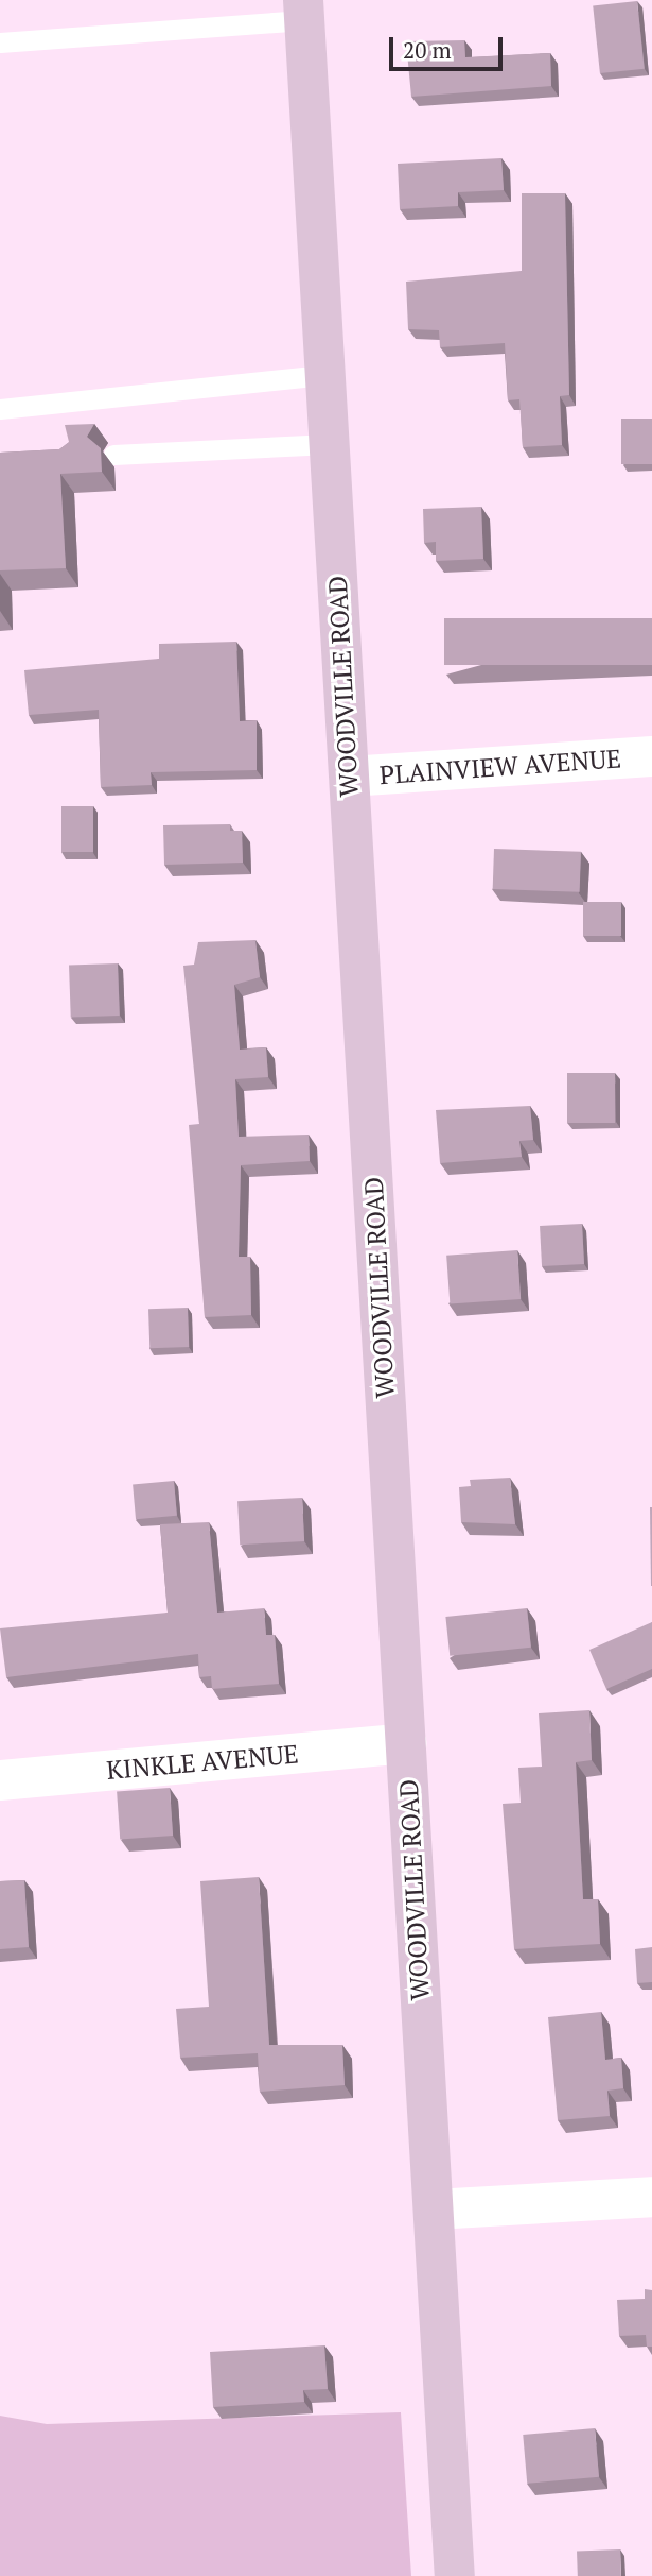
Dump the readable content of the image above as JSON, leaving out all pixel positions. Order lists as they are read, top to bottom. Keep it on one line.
{"streets":{"street":["WOODVILLE ROAD","PLAINVIEW AVENUE","KINKLE AVENUE"]},"crossings":[["WOODVILLE ROAD","PLAINVIEW AVENUE"],["WOODVILLE ROAD","KINKLE AVENUE"]],"scale_bar":"20 m"}
